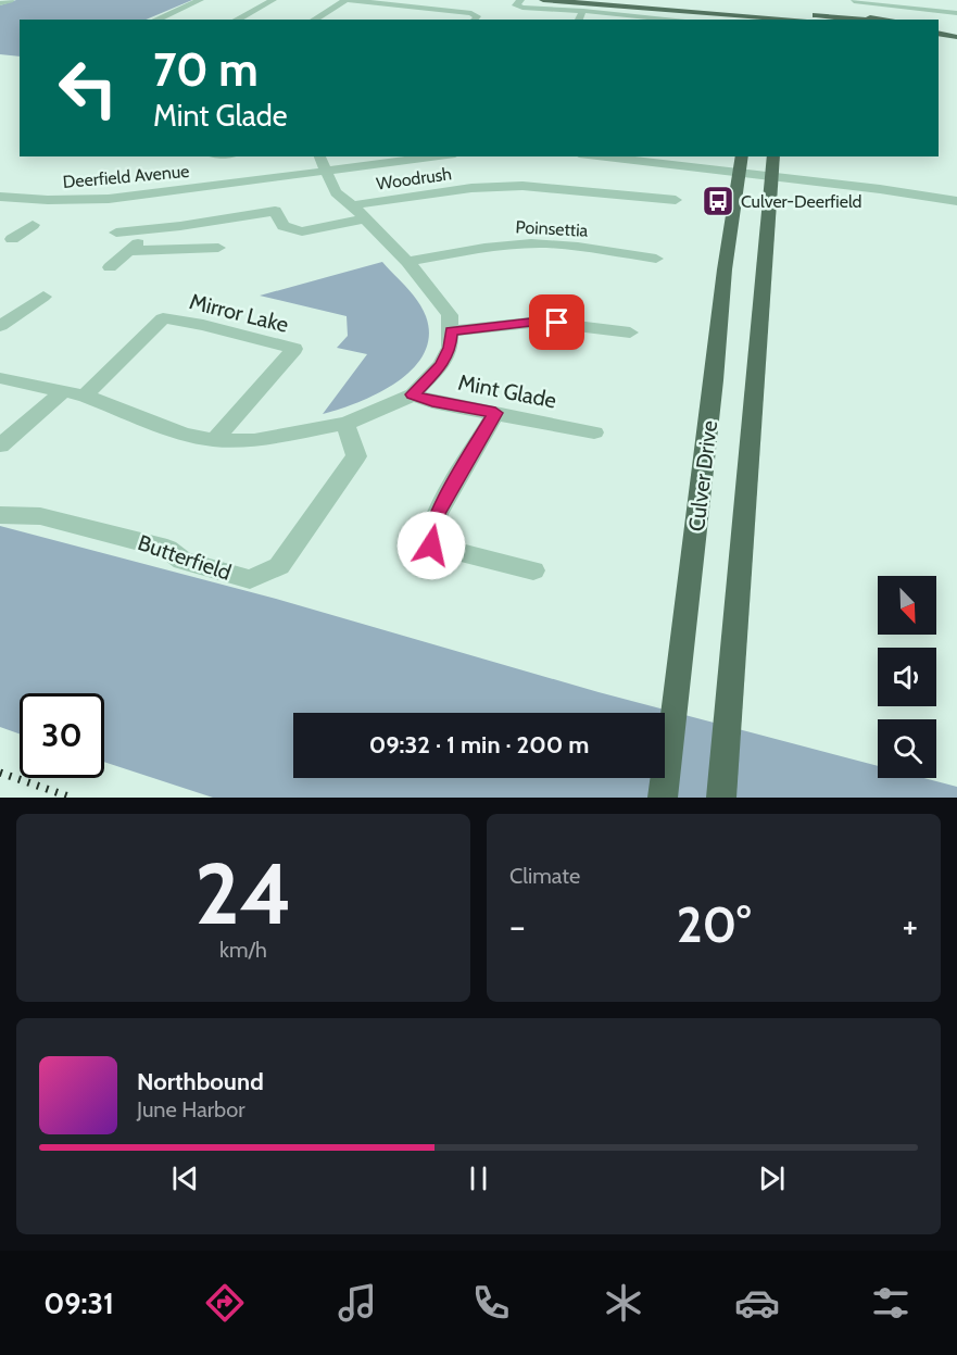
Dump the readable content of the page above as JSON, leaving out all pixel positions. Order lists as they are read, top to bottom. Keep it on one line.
{"streets":{"main road":["Culver Drive"],"street":["Deerfield Avenue","Woodrush","Poinsettia","Mirror Lake","Mint Glade","Butterfield"]},"places":{"bus stop":["Culver-Deerfield"]},"north":"bottom right","page":{"turn":["70 m","Mint Glade"],"limit":"30","trip":"09:32 · 1 min · 200 m","tile":[["24","km/h"],"Climate"],"heat":["−","20°","+"],"song":["Northbound","June Harbor"],"tabs":"09:31"}}
